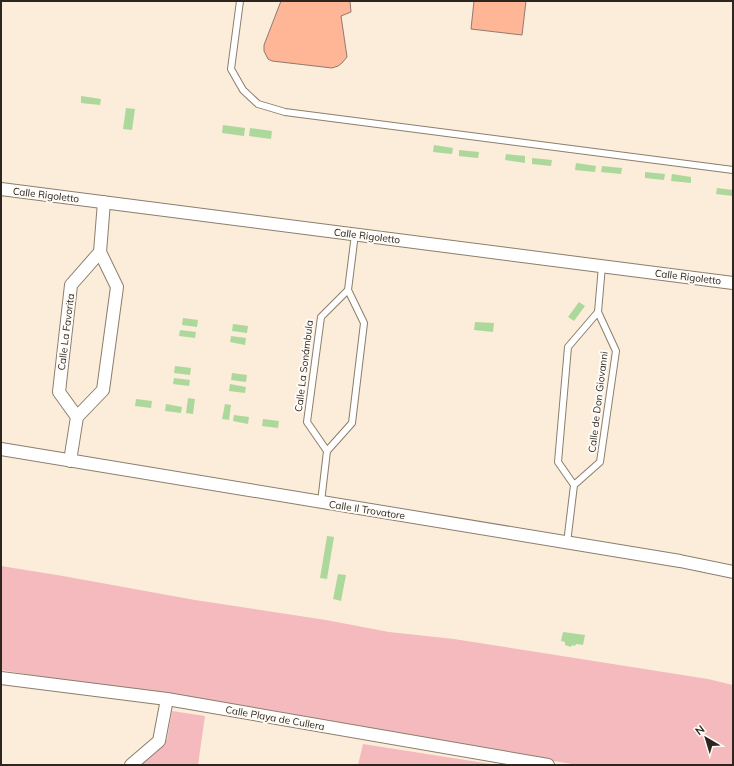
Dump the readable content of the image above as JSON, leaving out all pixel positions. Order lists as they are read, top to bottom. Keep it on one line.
{"streets":{"street":["Calle Rigoletto","Calle La Favorita","Calle Il Trovatore","Calle Playa de Cullera"],"lane":["Calle La Sonámbula","Calle de Don Giovanni"]},"crossings":[["Calle Rigoletto","Calle de Don Giovanni"]],"north":"top left"}
